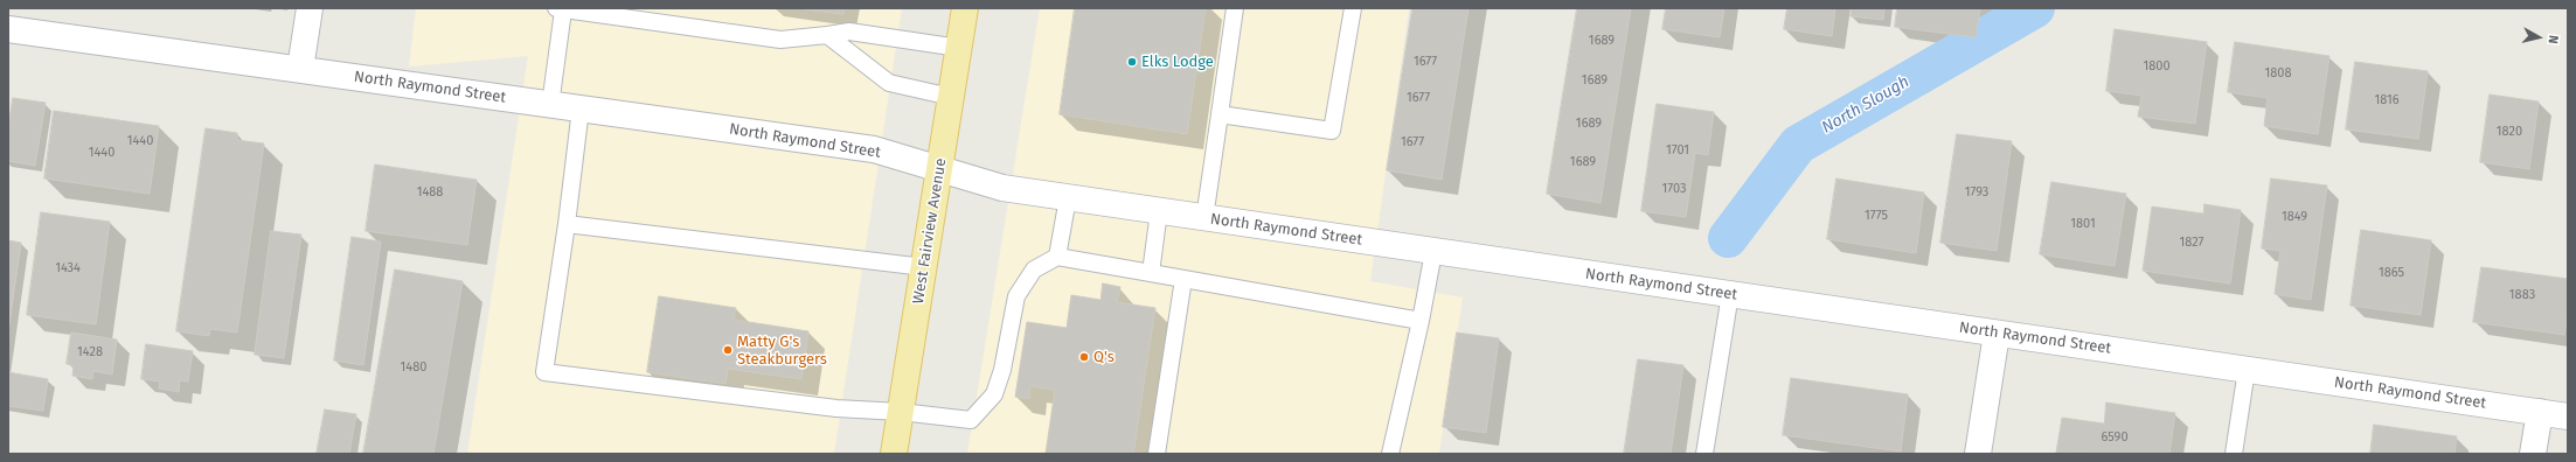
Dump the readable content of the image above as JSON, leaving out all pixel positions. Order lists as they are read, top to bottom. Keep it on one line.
{"streets":{"main road":["West Fairview Avenue"],"street":["North Raymond Street"]},"crossings":[["North Raymond Street","West Fairview Avenue"]],"water":["North Slough"],"places":["Elks Lodge","Matty G's Steakburgers","Q's"],"house_numbers":["1689","1677","1800","1808","1689","1677","1816","1689","1820","1440","1677","1701","1440","1689","1703","1488","1793","1775","1849","1801","1827","1434","1865","1883","1428","1480","6590"],"north":"right"}
